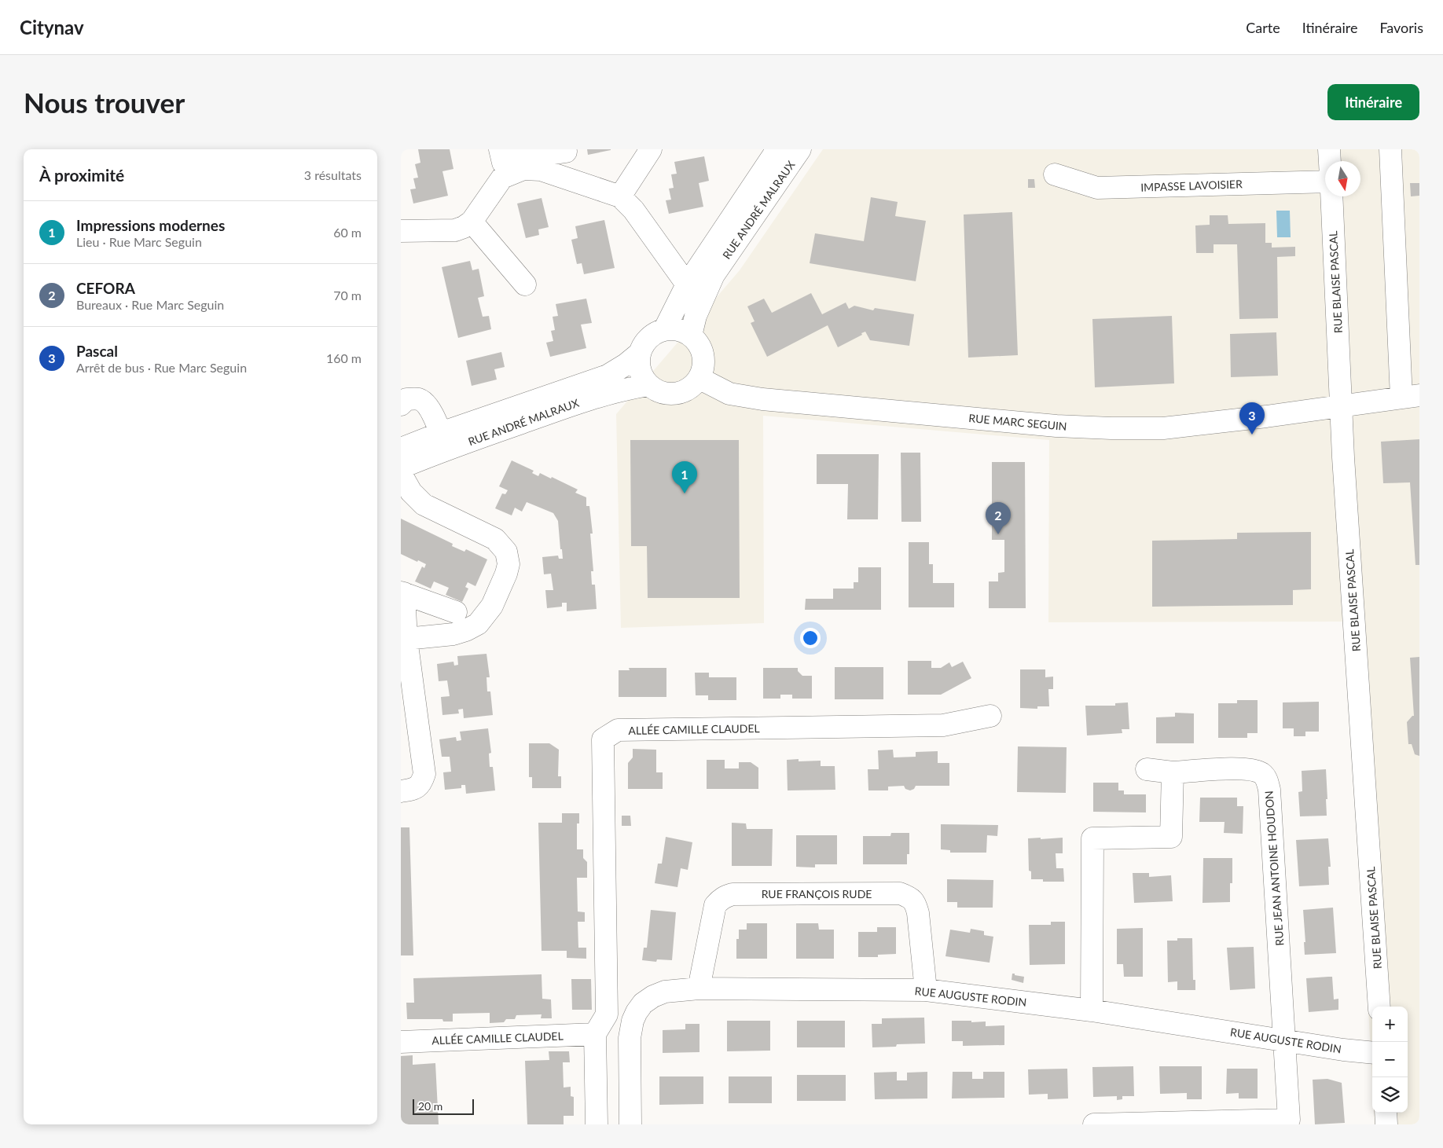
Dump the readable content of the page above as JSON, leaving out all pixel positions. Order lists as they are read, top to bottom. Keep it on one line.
{"streets":{"street":["IMPASSE LAVOISIER","RUE ANDRÉ MALRAUX","RUE BLAISE PASCAL","RUE MARC SEGUIN","ALLÉE CAMILLE CLAUDEL","RUE JEAN ANTOINE HOUDON","RUE FRANÇOIS RUDE","RUE AUGUSTE RODIN"]},"crossings":[["RUE ANDRÉ MALRAUX","RUE MARC SEGUIN"],["RUE BLAISE PASCAL","RUE MARC SEGUIN"],["RUE JEAN ANTOINE HOUDON","RUE AUGUSTE RODIN"],["RUE FRANÇOIS RUDE","RUE AUGUSTE RODIN"]],"scale_bar":"20 m","north":"bottom","page":{"header":"Citynav","nav":["Carte","Itinéraire","Favoris"],"buttons":"Itinéraire","title":"Nous trouver","heading":["À proximité","3 résultats"],"list":[{"mark":"1","name":"Impressions modernes","note":"Lieu · Rue Marc Seguin","value":"60 m"},{"mark":"2","name":"CEFORA","note":"Bureaux · Rue Marc Seguin","value":"70 m"},{"mark":"3","name":"Pascal","note":"Arrêt de bus · Rue Marc Seguin","value":"160 m"}],"pins":["3","1","2"],"map_buttons":["+","−"],"scale":"20 m"}}
